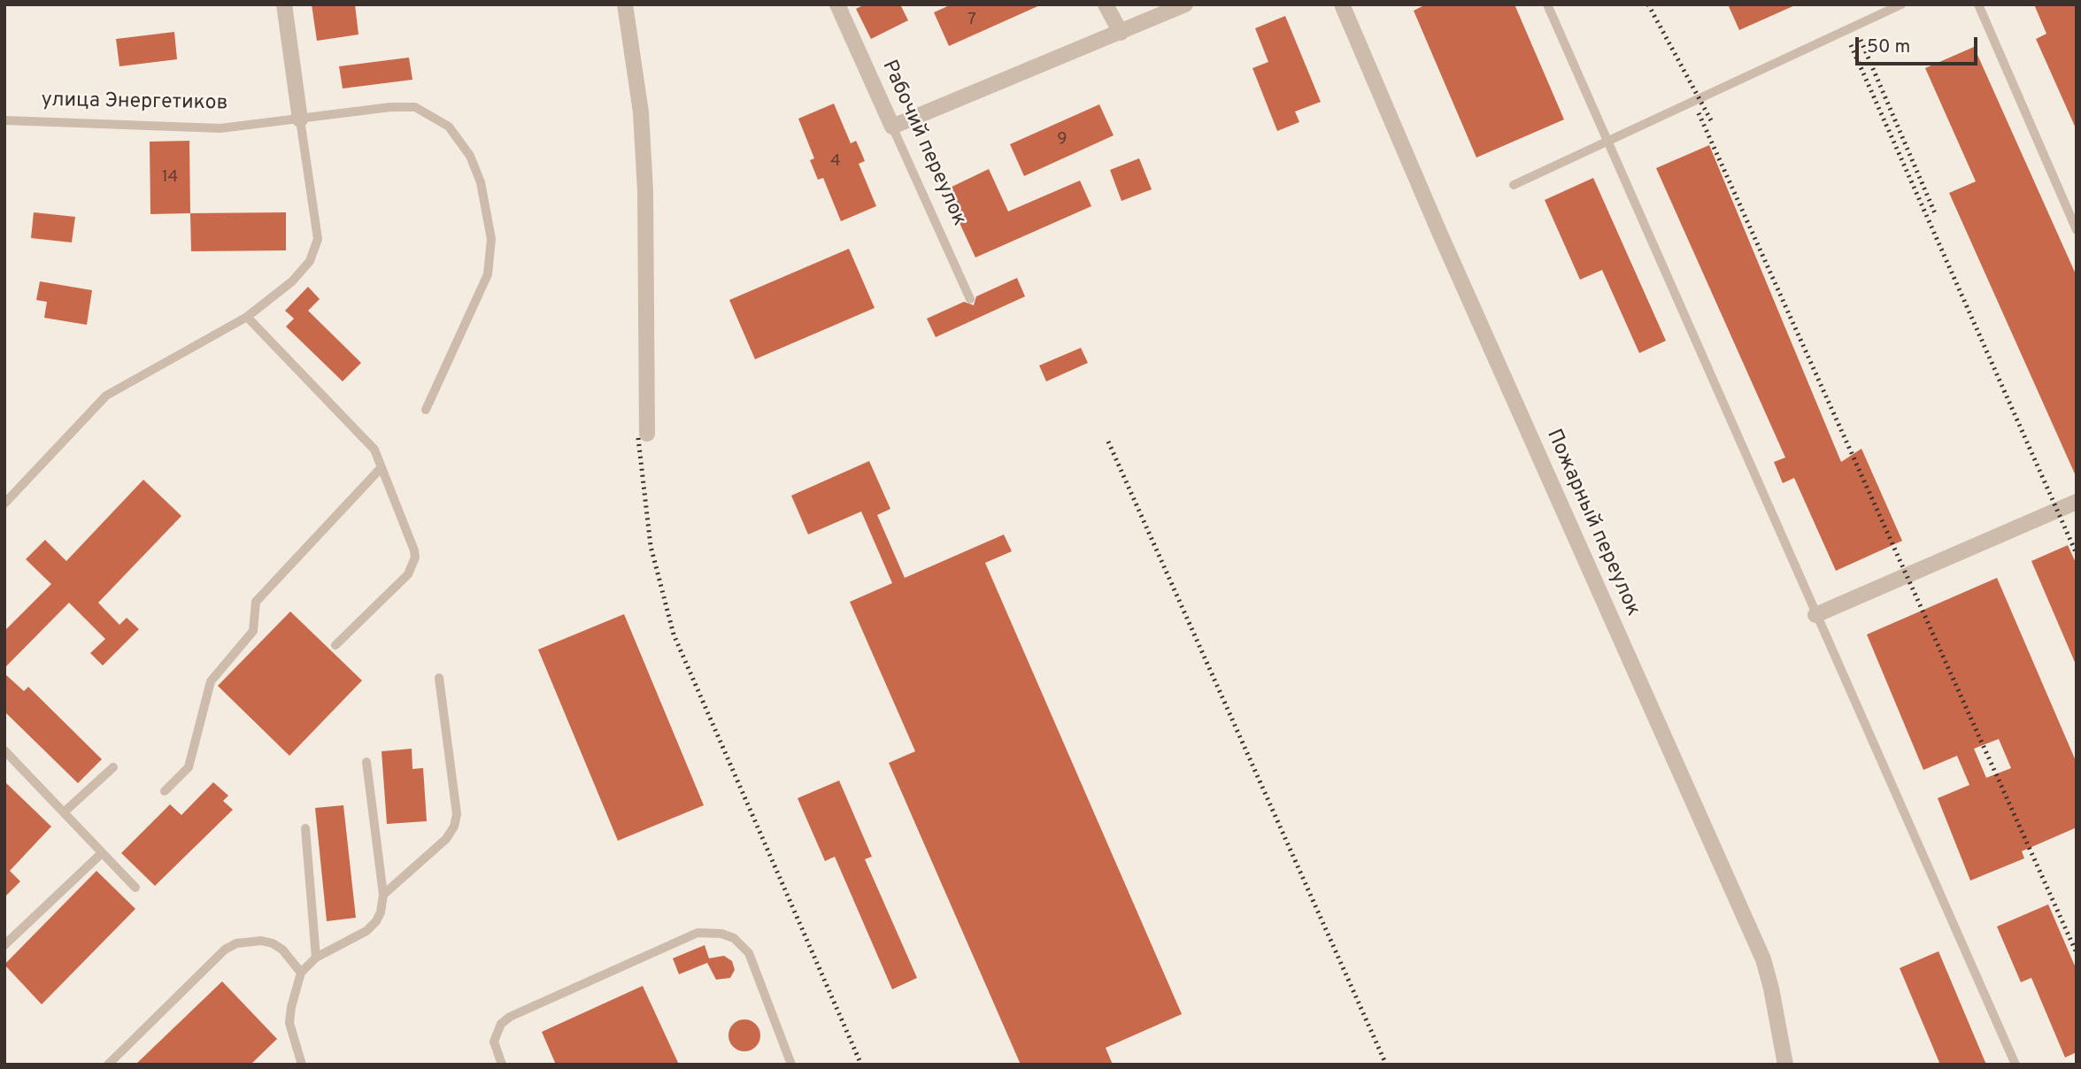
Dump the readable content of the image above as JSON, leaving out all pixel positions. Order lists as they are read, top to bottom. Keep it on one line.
{"streets":{"street":["Рабочий переулок","Пожарный переулок"],"lane":["улица Энергетиков"]},"house_numbers":["7","9","4","14"],"scale_bar":"50 m"}
